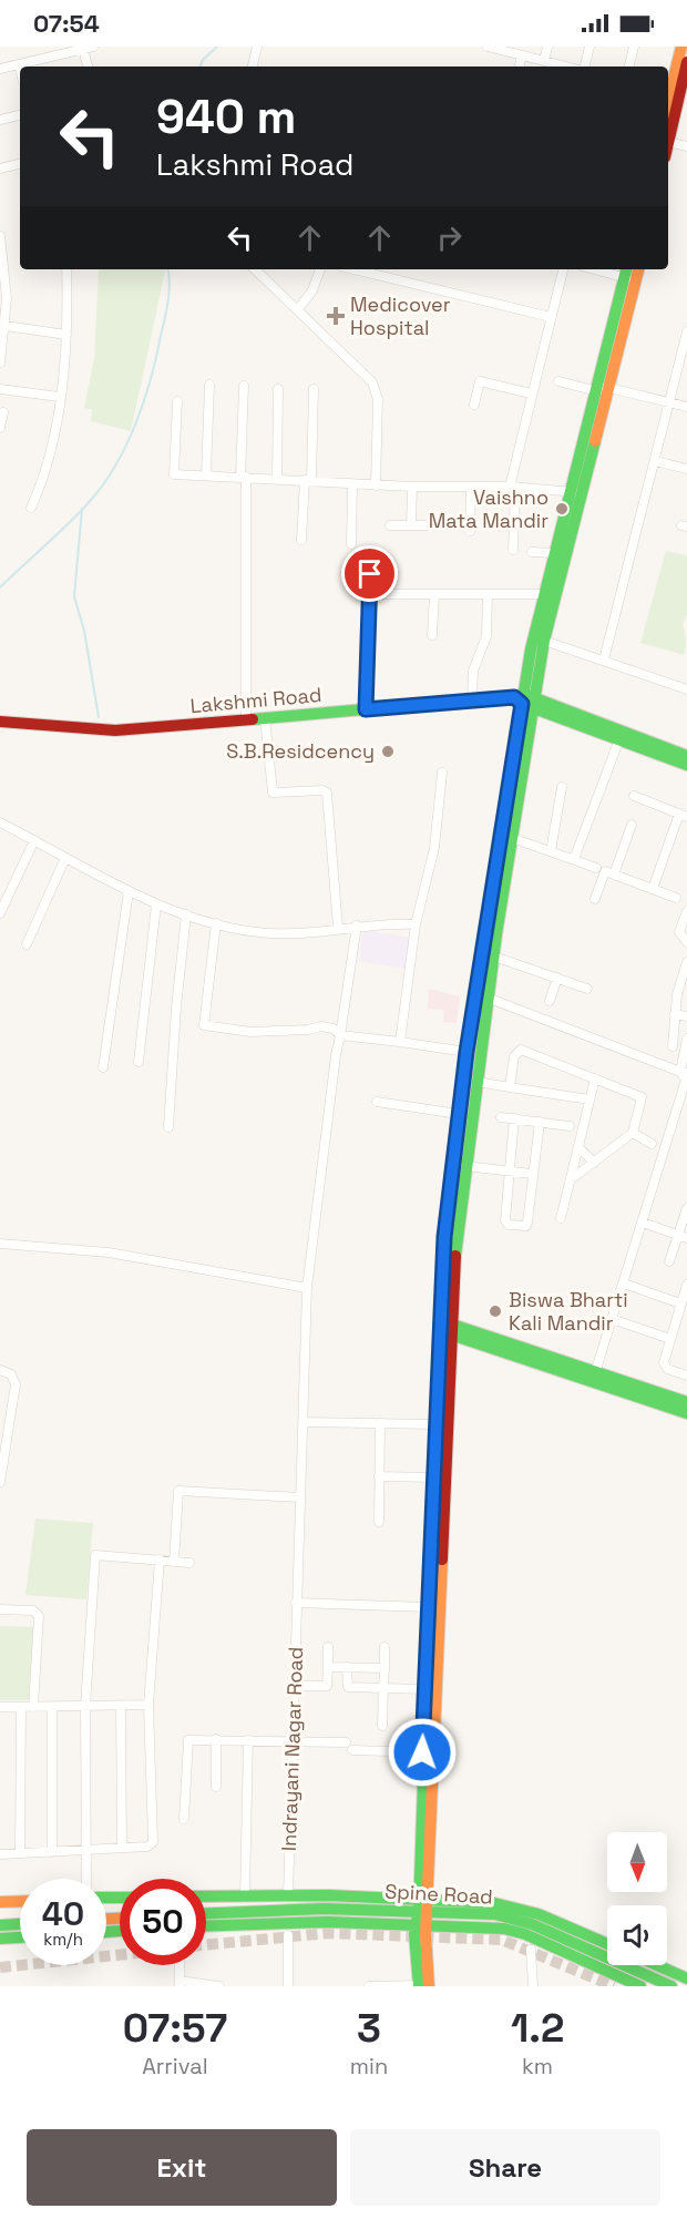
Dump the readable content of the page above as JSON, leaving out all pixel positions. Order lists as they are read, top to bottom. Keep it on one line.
{"streets":{"main road":["Lakshmi Road","Spine Road"],"street":["Indrayani Nagar Road"]},"crossings":[["Indrayani Nagar Road","Spine Road"]],"places":{"health":["Medicover Hospital"],"other":["Vaishno Mata Mandir","S.B.Residcency","Biswa Bharti Kali Mandir"]},"north":"bottom","page":{"status":"07:54","turn":["940 m","Lakshmi Road"],"speed":"40 km/h","limit":"50","eta":["07:57","Arrival","3","min","1.2","km"],"buttons":["Exit","Share"]}}
